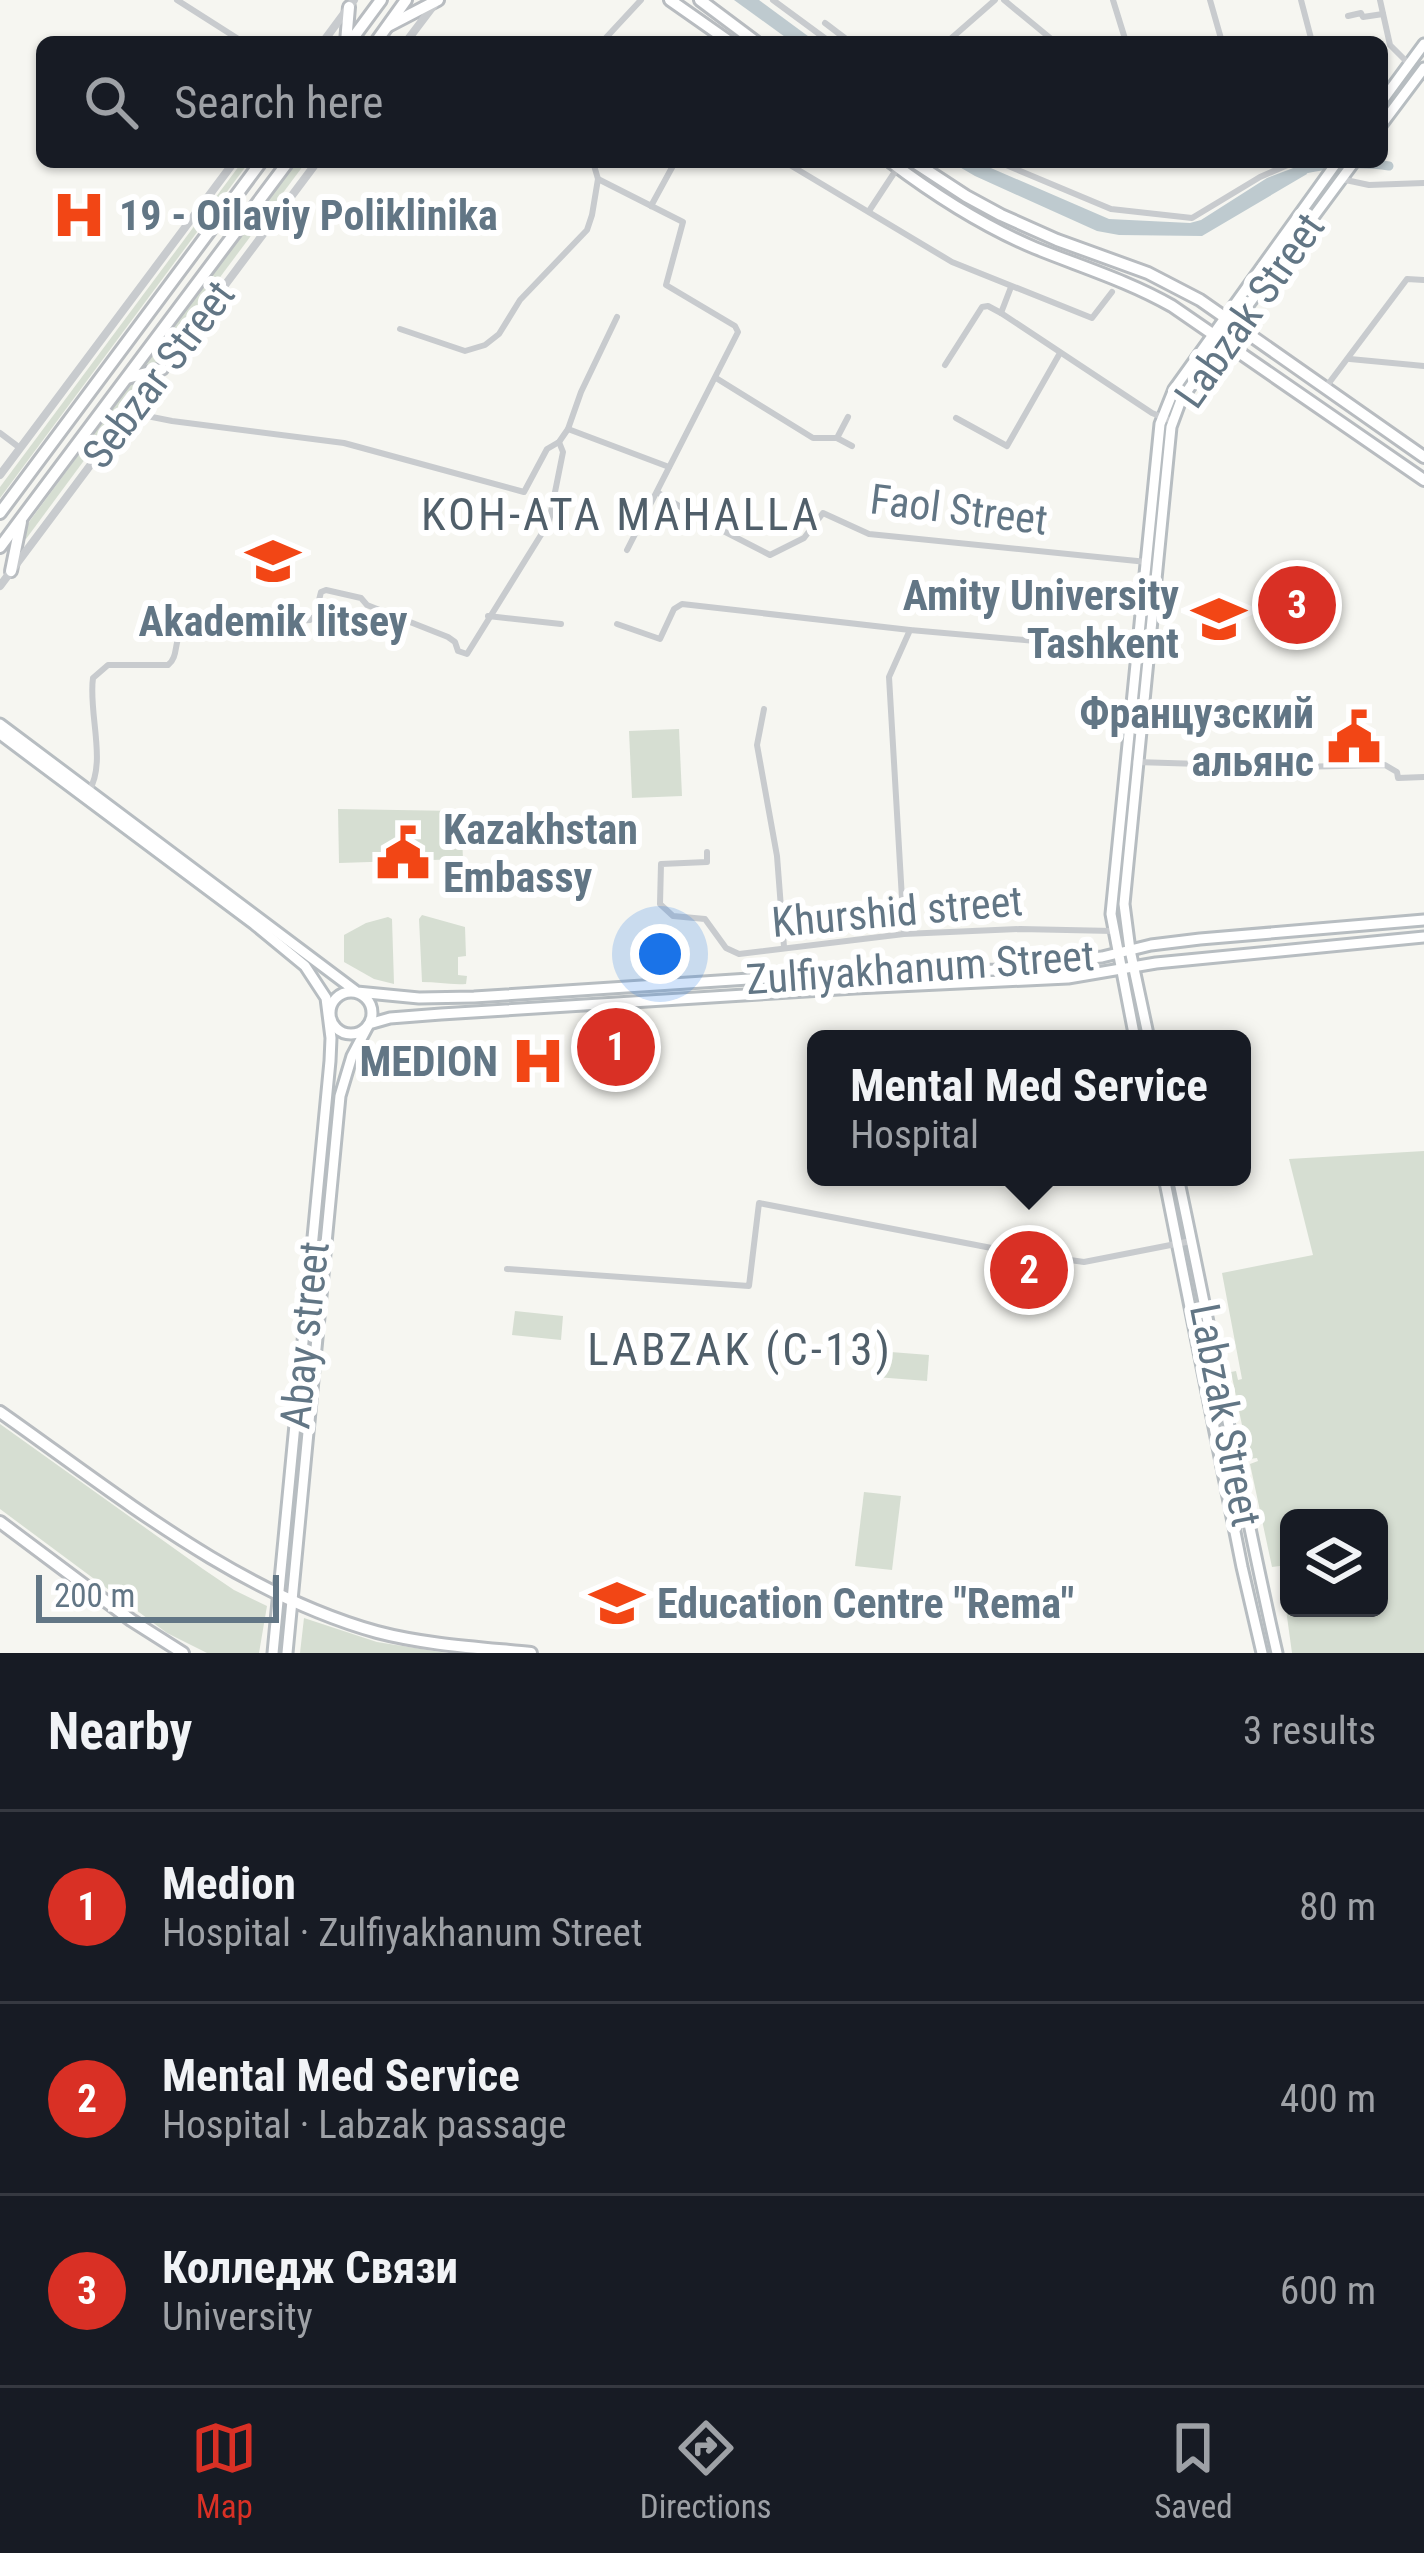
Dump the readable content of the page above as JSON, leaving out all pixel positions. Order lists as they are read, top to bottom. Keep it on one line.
{"streets":{"main road":["Labzak Street","Sebzar Street","Zulfiyakhanum Street","Abay street"],"street":["Faol Street","Khurshid street"]},"crossings":[["Labzak Street","Faol Street"],["Labzak Street","Khurshid street"],["Labzak Street","Zulfiyakhanum Street"],["Zulfiyakhanum Street","Abay street"]],"districts":["KOH-ATA MAHALLA","LABZAK (C-13)"],"places":{"hospital":["19 - Oilaviy Poliklinika","MEDION"],"school or university":["Akademik litsey","Amity University Tashkent","Education Centre \"Rema\""],"public building":["Французский альянс","Kazakhstan Embassy"]},"scale_bar":"200 m","page":{"search":"Search here","pins":["3","1","2"],"popup":["Mental Med Service","Hospital"],"scale":"200 m","heading":["Nearby","3 results"],"list":[{"mark":"1","name":"Medion","note":"Hospital · Zulfiyakhanum Street","value":"80 m"},{"mark":"2","name":"Mental Med Service","note":"Hospital · Labzak passage","value":"400 m"},{"mark":"3","name":"Колледж Связи","note":"University","value":"600 m"}],"nav":["Map","Directions","Saved"]}}
